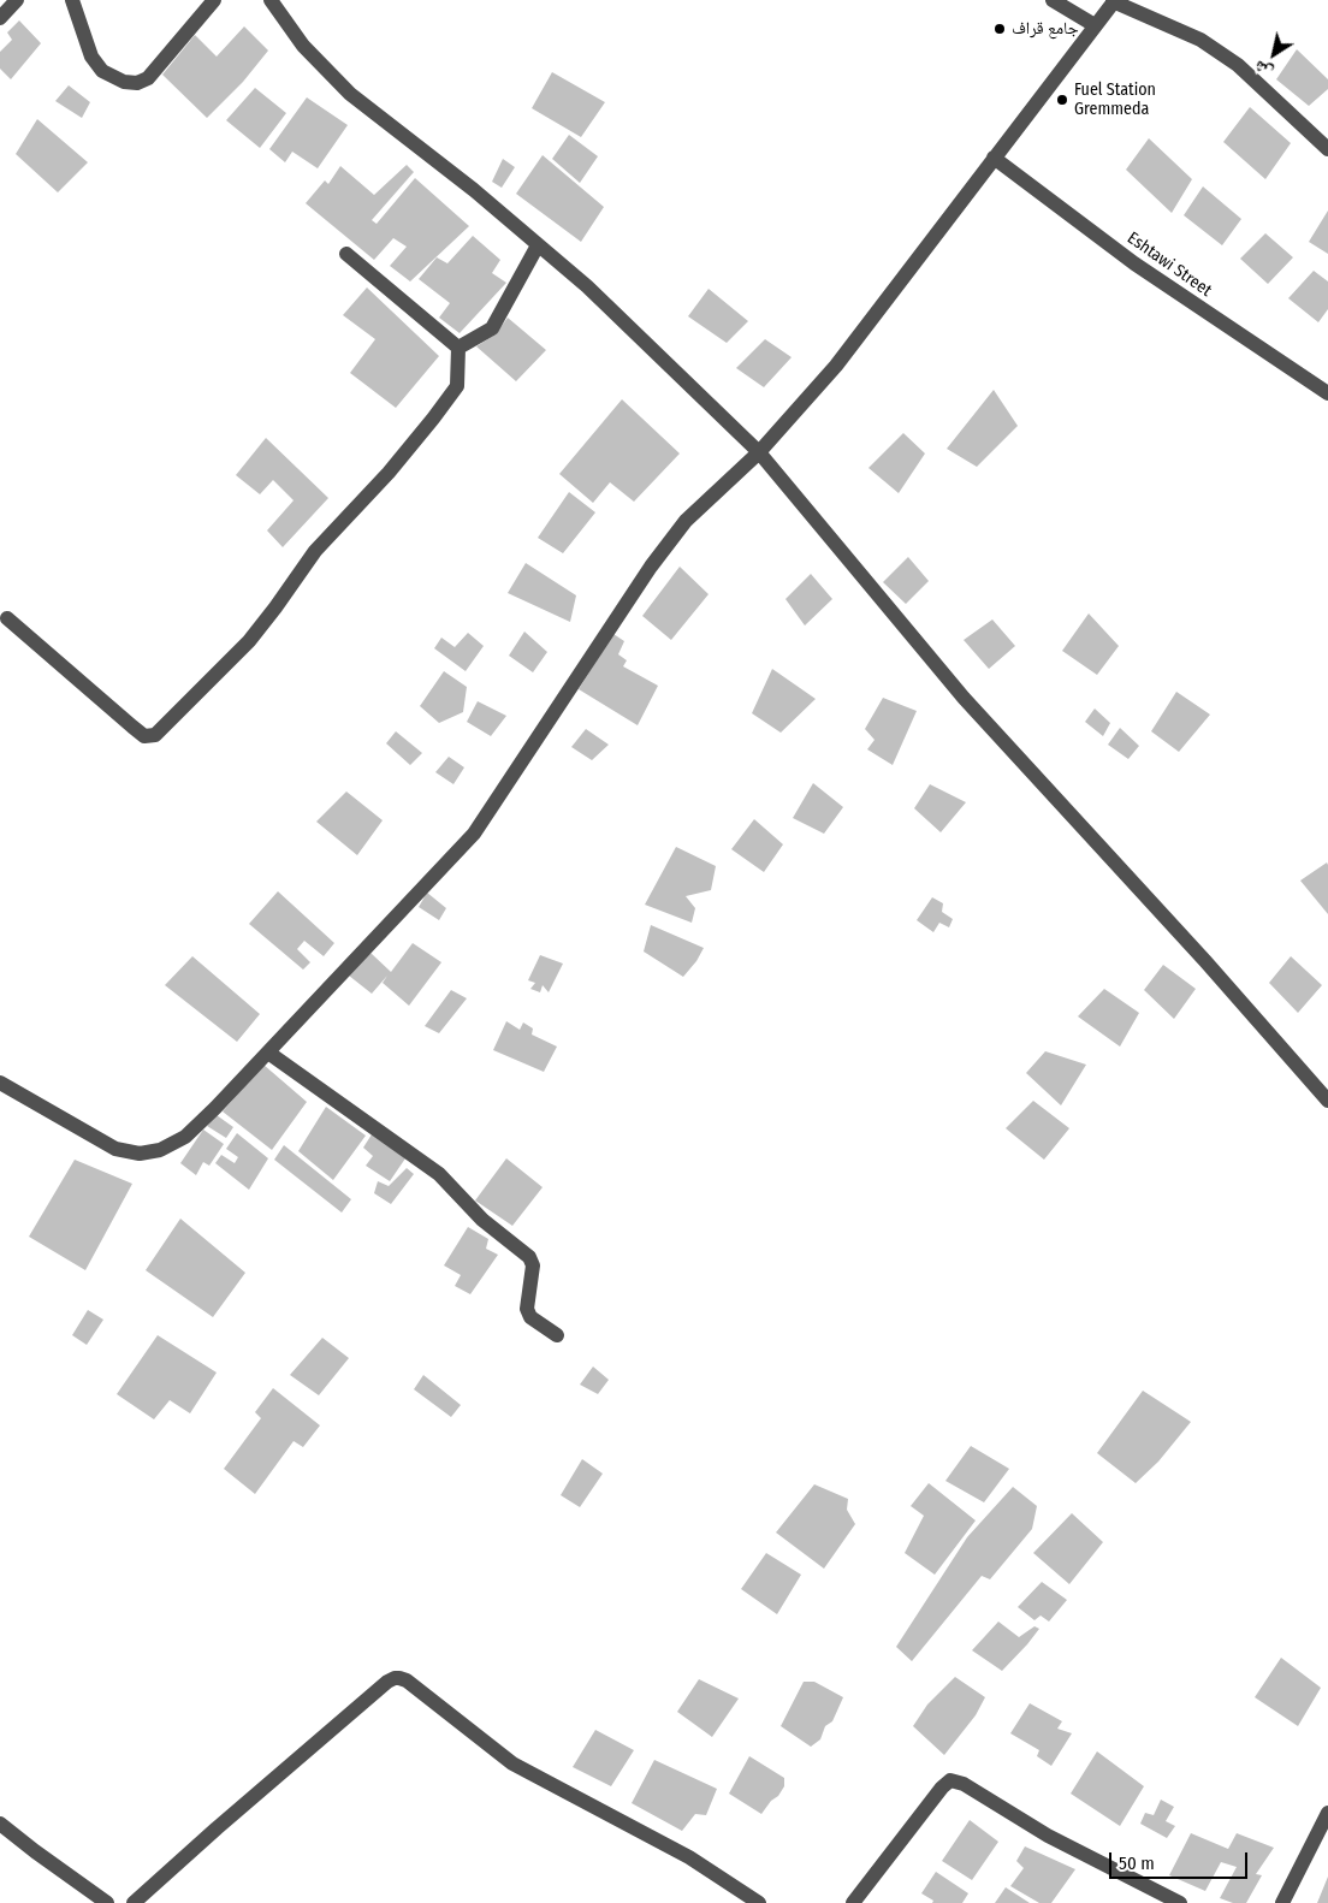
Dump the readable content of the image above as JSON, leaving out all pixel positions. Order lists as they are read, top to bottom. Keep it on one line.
{"streets":{"street":["Eshtawi Street"]},"places":["جامع قراف","Fuel Station Gremmeda"],"scale_bar":"50 m","north":"bottom left"}
